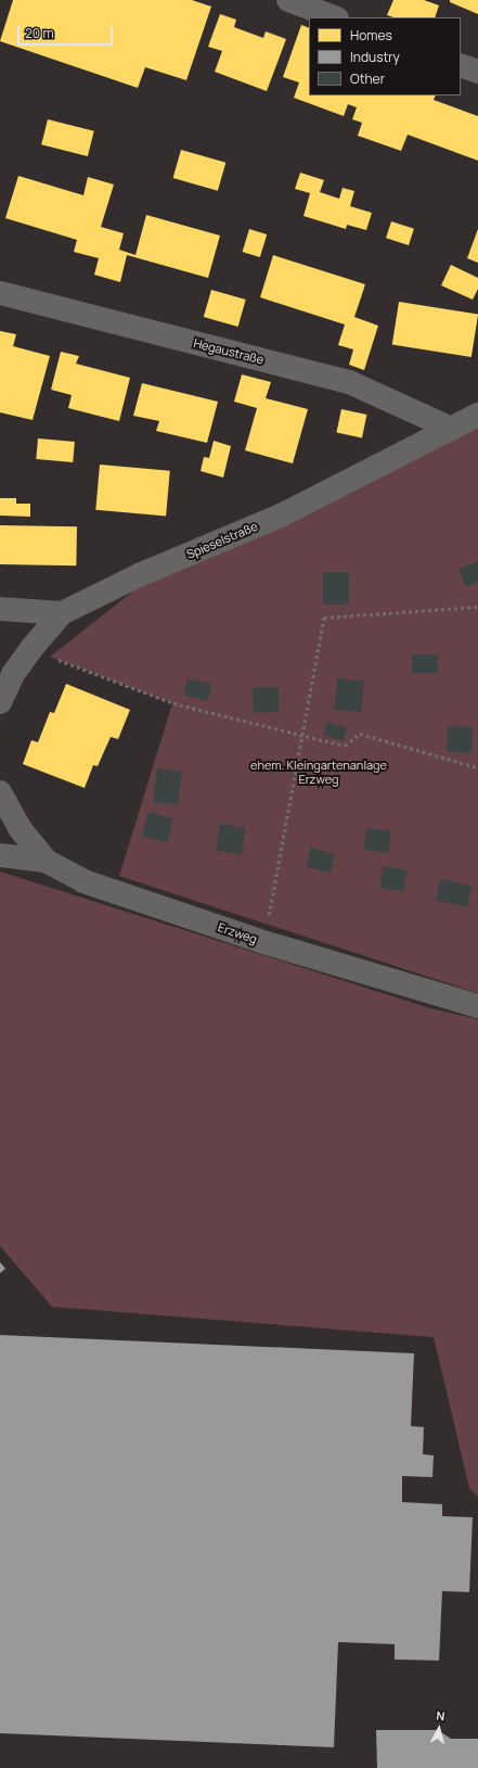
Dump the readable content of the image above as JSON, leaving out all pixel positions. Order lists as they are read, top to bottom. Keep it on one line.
{"streets":{"street":["Hegaustraße","Spieselstraße","Erzweg"]},"crossings":[["Hegaustraße","Spieselstraße"]],"parks":["ehem. Kleingartenanlage Erzweg"],"legend":["Homes","Industry","Other"],"scale_bar":"20 m","north":"top"}
